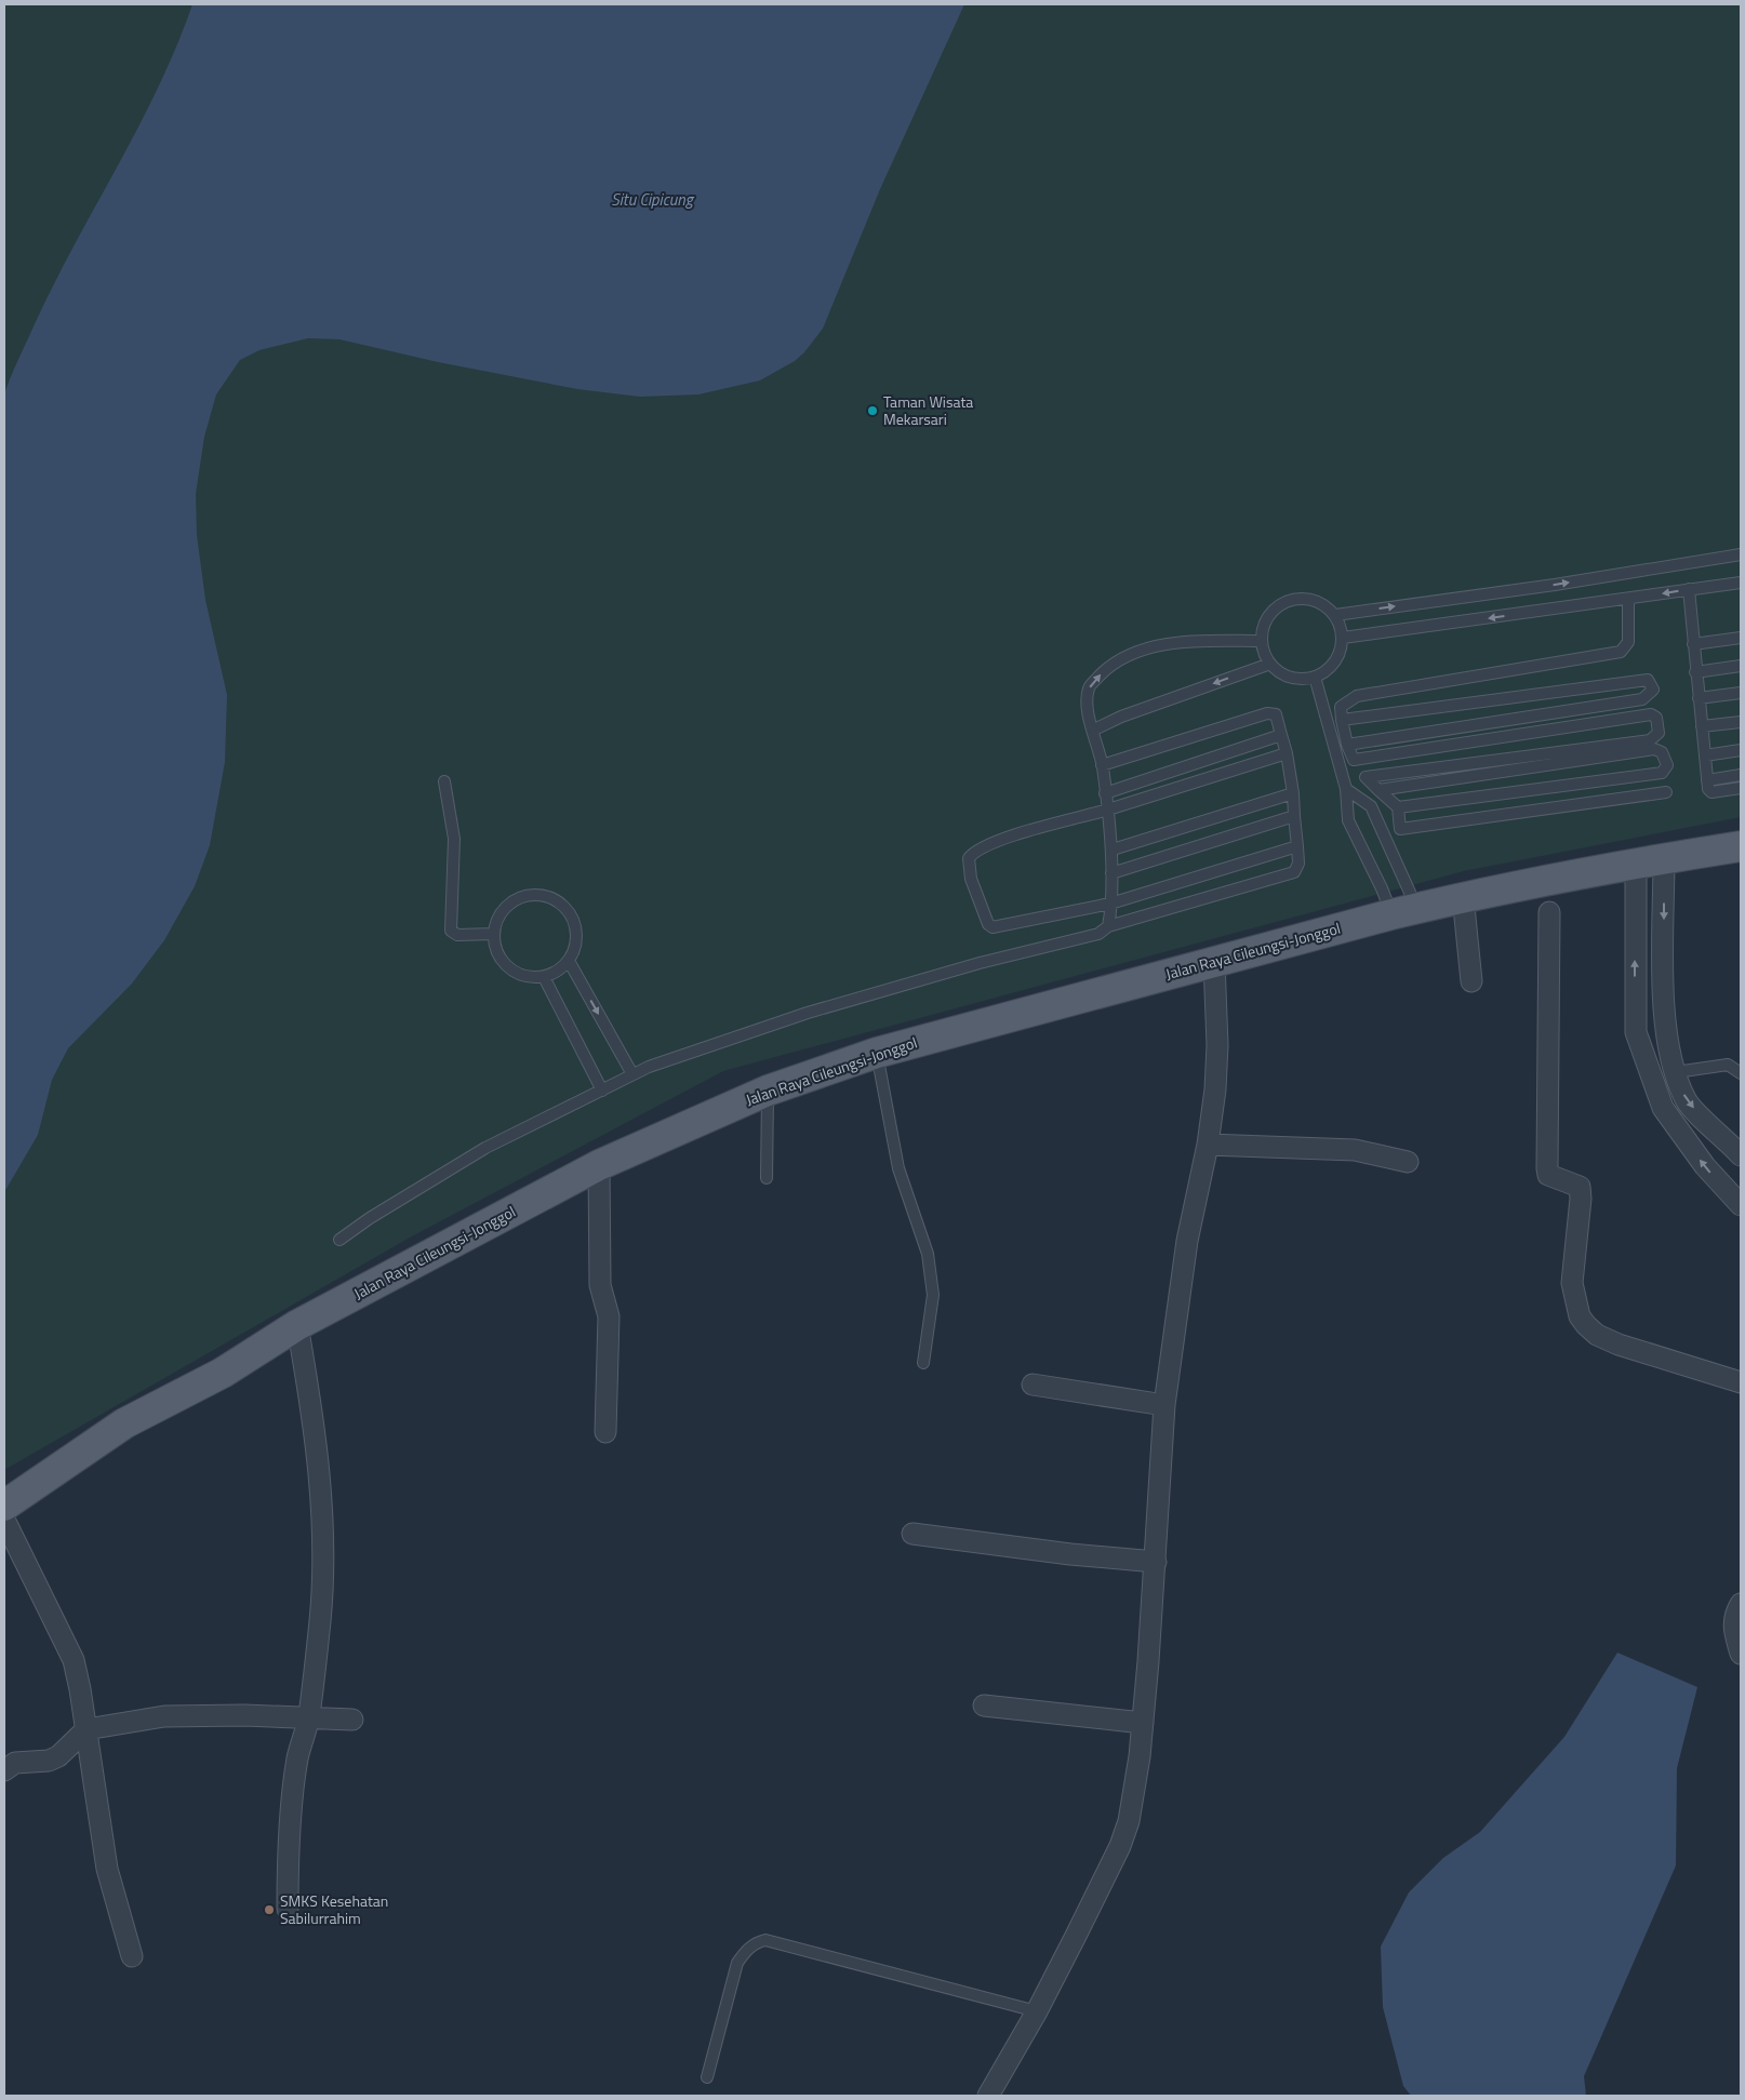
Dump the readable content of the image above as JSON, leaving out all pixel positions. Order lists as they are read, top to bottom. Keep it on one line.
{"streets":{"main road":["Jalan Raya Cileungsi-Jonggol"]},"water":["Situ Cipicung"],"places":["Taman Wisata Mekarsari","SMKS Kesehatan Sabilurrahim"]}
